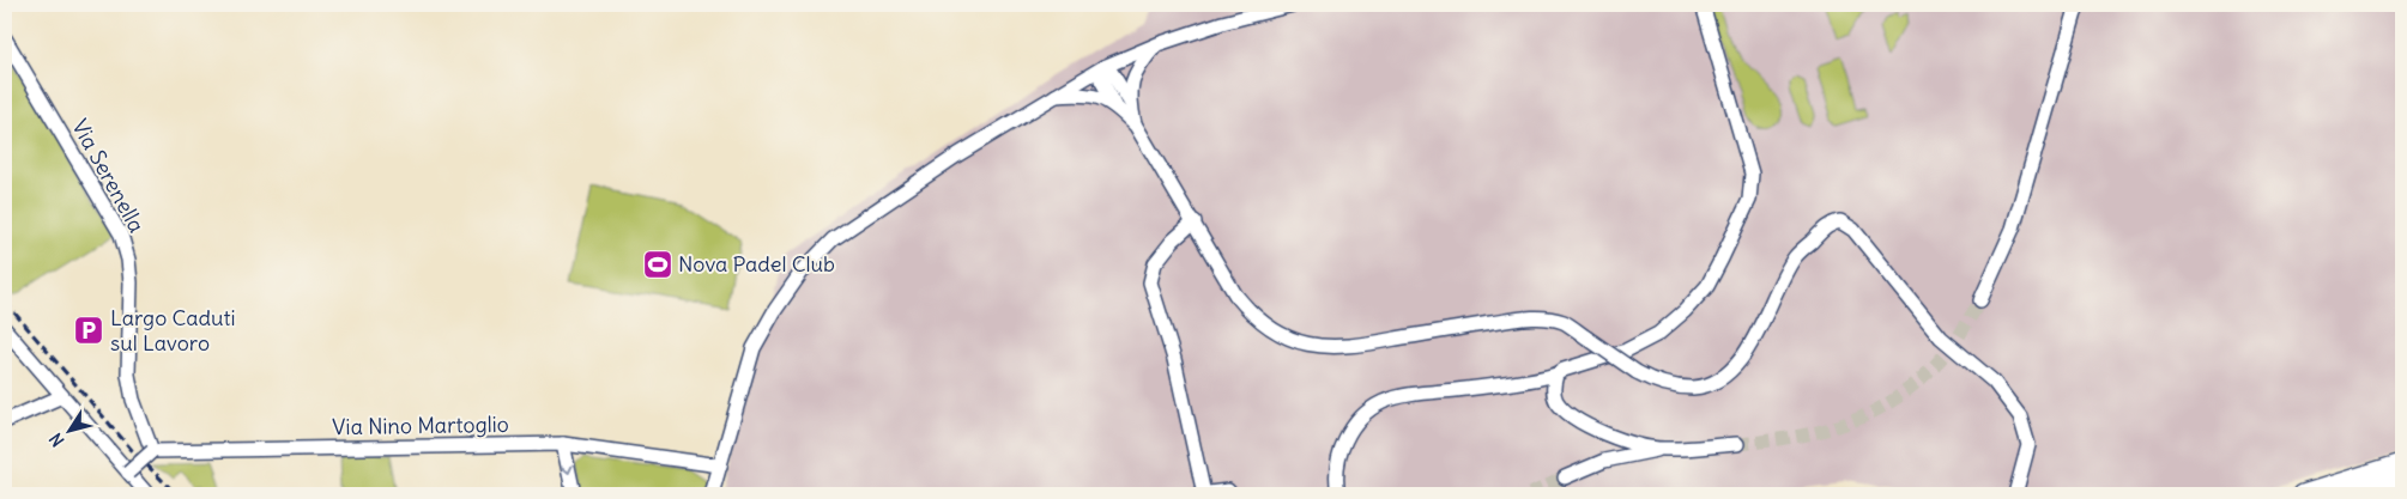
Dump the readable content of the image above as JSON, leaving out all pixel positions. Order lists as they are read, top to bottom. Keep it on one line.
{"streets":{"street":["Via Serenella","Via Nino Martoglio"]},"crossings":[["Via Serenella","Via Nino Martoglio"]],"places":{"sports":["Nova Padel Club"],"parking":["Largo Caduti sul Lavoro"]},"north":"bottom left"}
